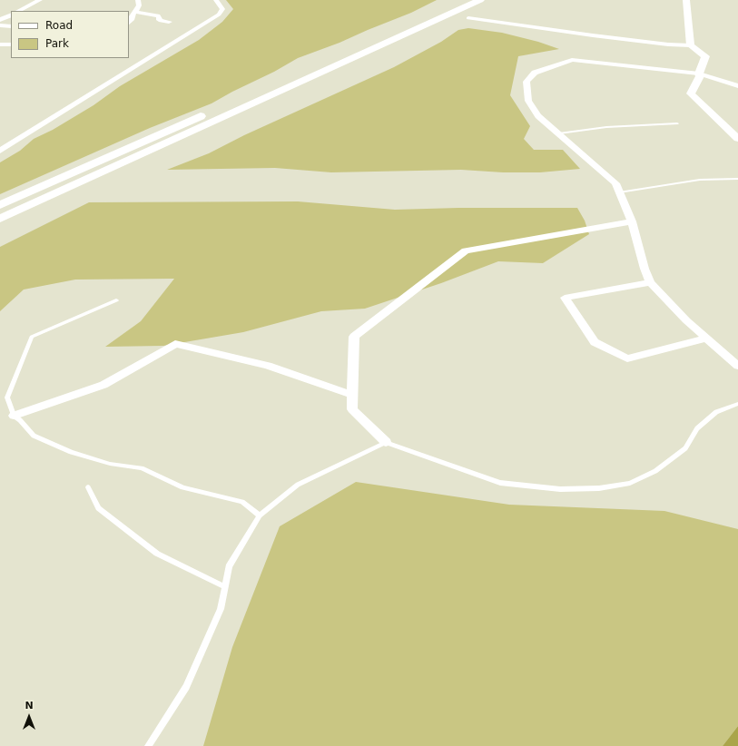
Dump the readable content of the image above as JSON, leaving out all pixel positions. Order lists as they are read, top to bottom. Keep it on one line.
{"legend":["Road","Park"],"north":"top"}
